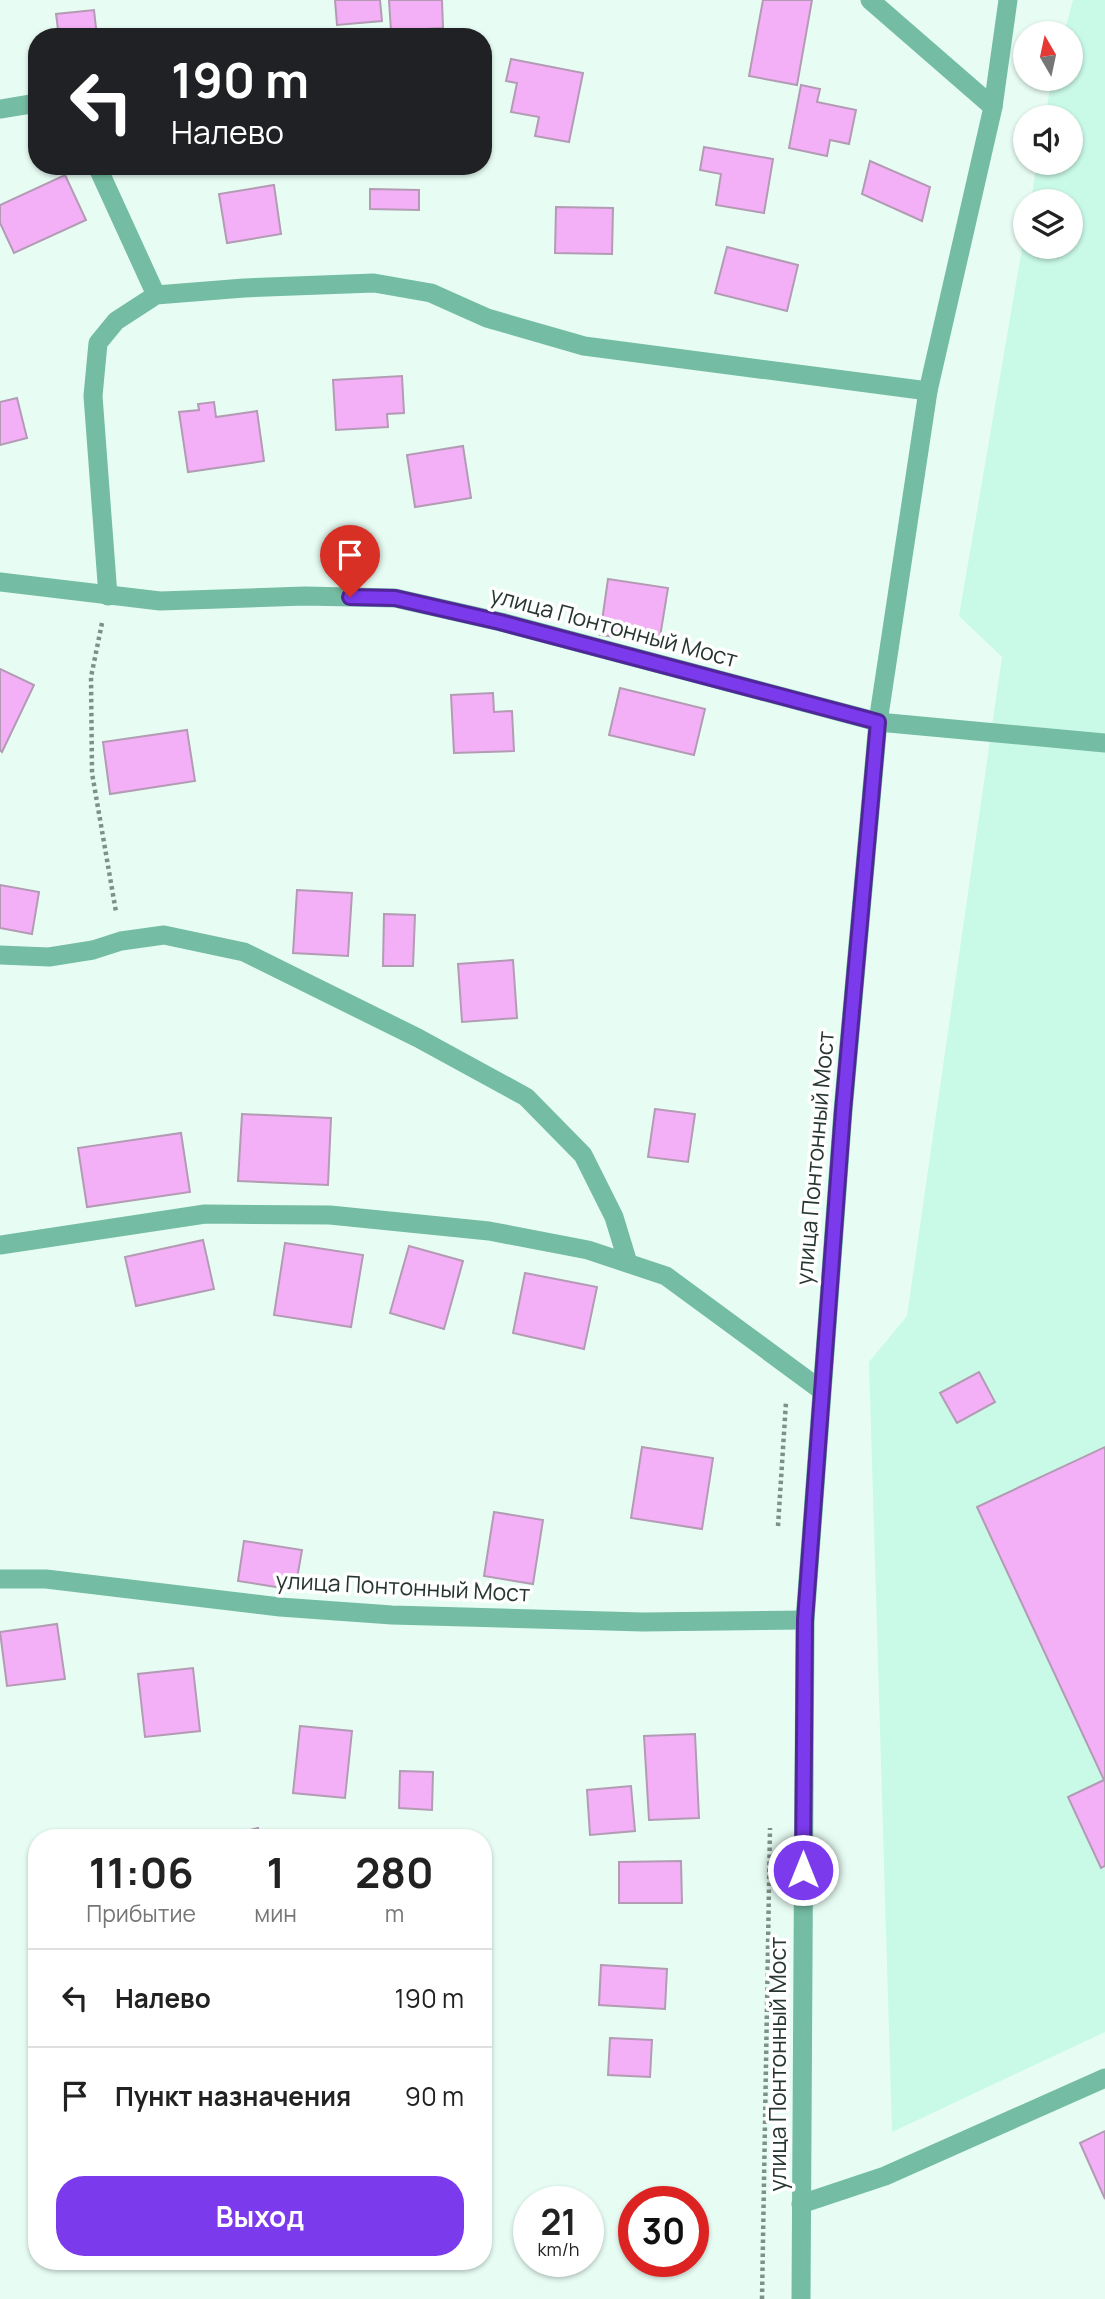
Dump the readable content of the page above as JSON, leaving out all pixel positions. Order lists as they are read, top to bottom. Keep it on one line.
{"streets":{"street":["улица Понтонный Мост"]},"north":"top","page":{"turn":["190 m","Налево"],"eta":["11:06","Прибытие","1","мин","280","m"],"list":[{"name":"Налево","value":"190 m"},{"name":"Пункт назначения","value":"90 m"}],"buttons":"Выход","speed":"21 km/h","limit":"30"}}
